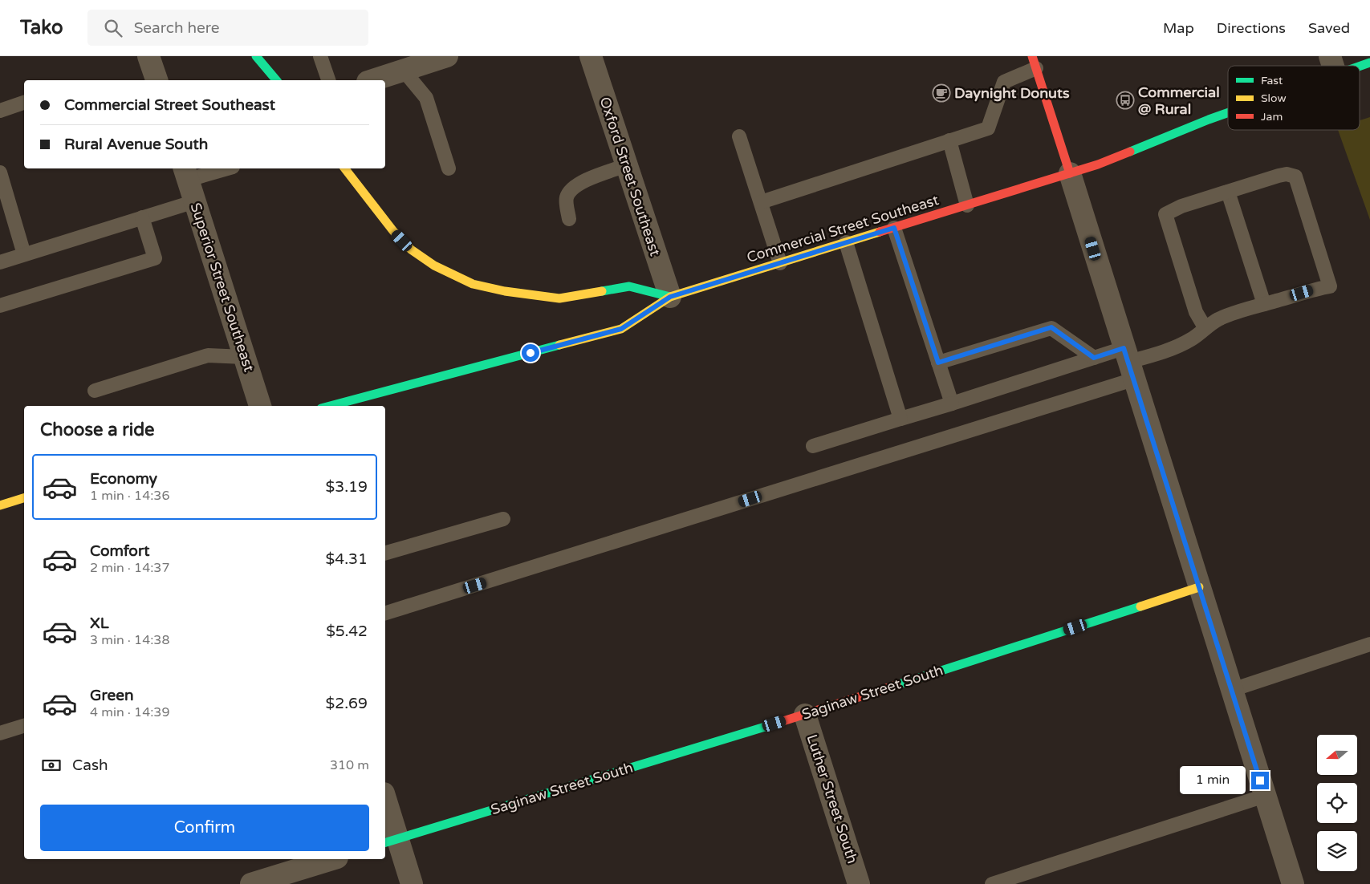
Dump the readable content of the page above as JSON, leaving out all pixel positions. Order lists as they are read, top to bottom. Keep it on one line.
{"streets":{"main road":["Commercial Street Southeast","Saginaw Street South"],"street":["Oxford Street Southeast","Superior Street Southeast","Luther Street South"]},"crossings":[["Oxford Street Southeast","Commercial Street Southeast"],["Saginaw Street South","Luther Street South"]],"places":{"cafe":["Daynight Donuts"],"bus stop":["Commercial @ Rural"]},"legend":["Fast","Slow","Jam"],"north":"left","page":{"header":"Tako","search":"Search here","nav":["Map","Directions","Saved"],"banner":["Commercial Street Southeast","Rural Avenue South"],"heading":"Choose a ride","list":[{"name":"Economy","note":"1 min · 14:36","value":"$3.19"},{"name":"Comfort","note":"2 min · 14:37","value":"$4.31"},{"name":"XL","note":"3 min · 14:38","value":"$5.42"},{"name":"Green","note":"4 min · 14:39","value":"$2.69"}],"pay":["Cash","310 m"],"bubble":"1 min","buttons":"Confirm"}}
